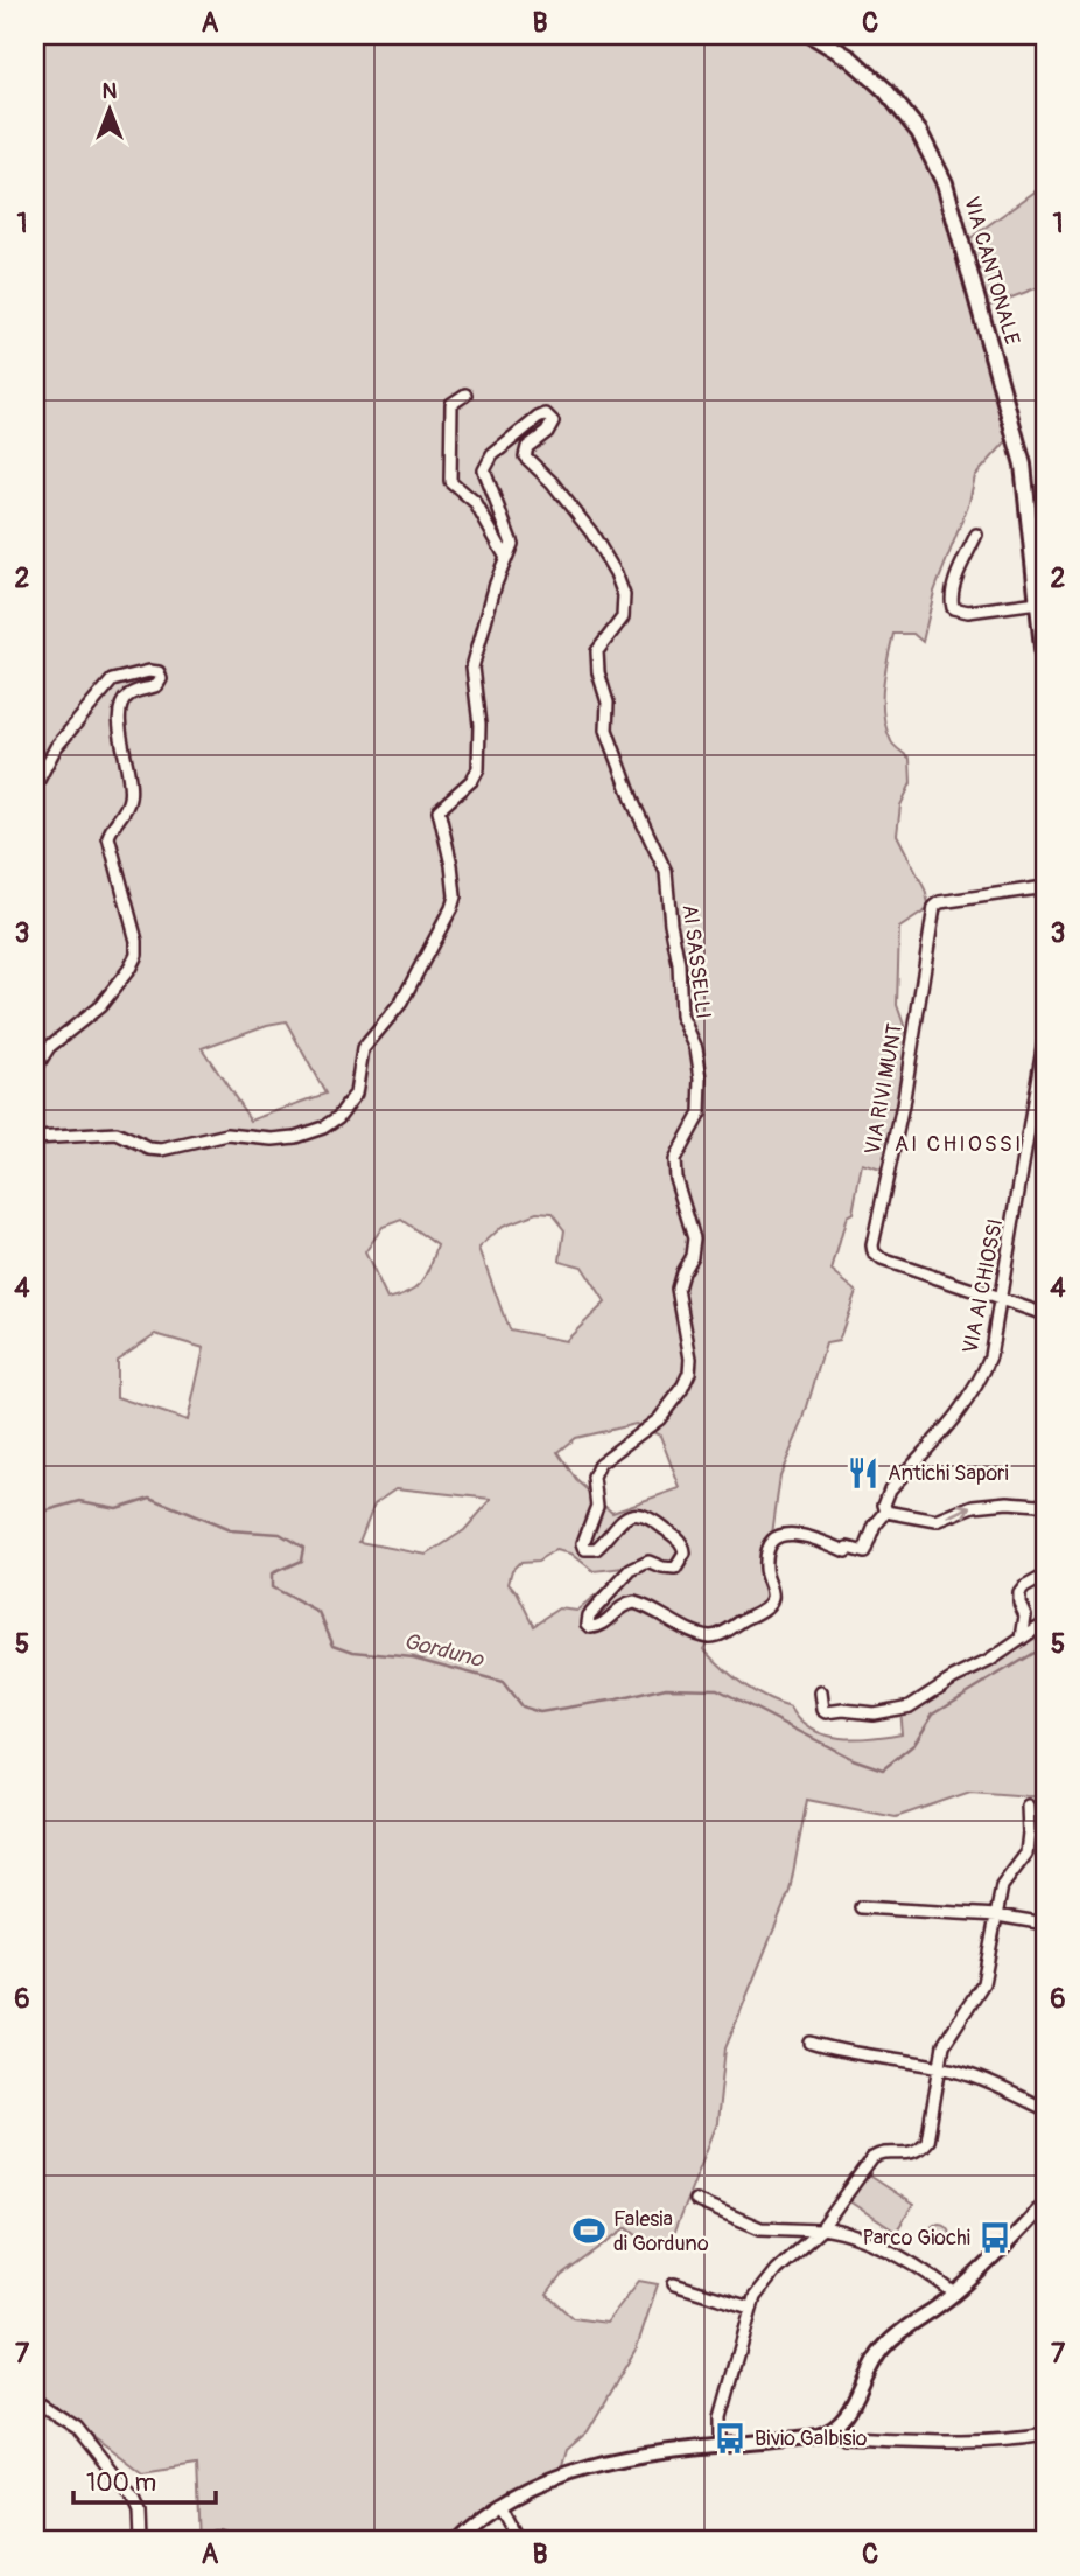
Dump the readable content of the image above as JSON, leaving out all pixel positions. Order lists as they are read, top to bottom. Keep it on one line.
{"streets":{"main road":["VIA CANTONALE"],"street":["AI SASSELLI","VIA RIVI MUNT","VIA AI CHIOSSI"]},"crossings":[["AI SASSELLI","VIA AI CHIOSSI"],["VIA RIVI MUNT","VIA AI CHIOSSI"]],"districts":["AI CHIOSSI"],"water":["Gorduno"],"places":{"restaurant":["Antichi Sapori"],"sports":["Falesia di Gorduno"],"bus stop":["Parco Giochi","Bivio Galbisio"]},"scale_bar":"100 m","north":"top","grid":{"columns":["A","B","C"],"rows":["1","2","3","4","5","6","7"]}}
